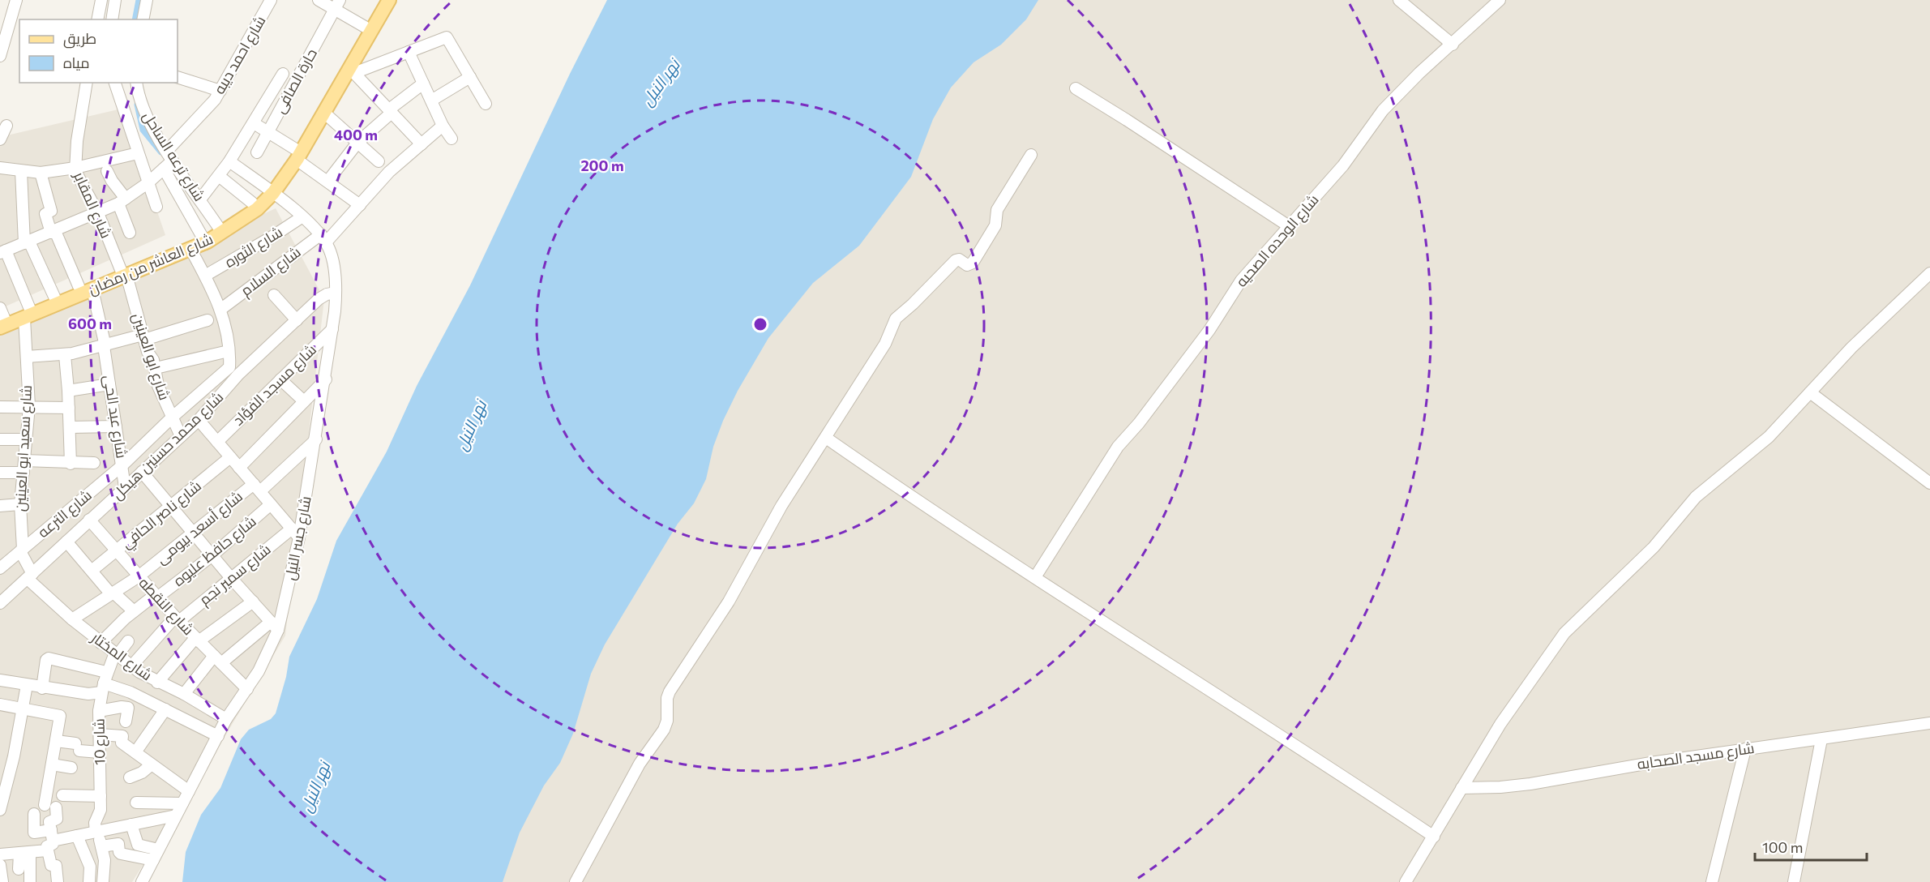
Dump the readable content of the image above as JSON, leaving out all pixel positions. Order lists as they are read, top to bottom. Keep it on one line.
{"streets":{"main road":["شارع العاشر من رمضان"],"street":["شارع احمد ديبه","حارة الصافى","شارع ترعه الساحل","شارع المقابر","شارع الوحده الصحيه","شارع الثوره","شارع السلام","شارع ابو العينين","شارع مسجد الفؤاد","شارع عبد الحى","شارع محمد حسنين هيكل","شارع سعيد ابو العينين","شارع الترعه","شارع ناصر الحافي","شارع أسعد بيومى","شارع جسر النيل","شارع حافظ عليوه","شارع سمير نجم","شارع النقطه","شارع المختار","شارع 10","شارع مسجد الصحابه"]},"crossings":[["شارع احمد ديبه","شارع ترعه الساحل"],["شارع احمد ديبه","شارع المقابر"],["شارع احمد ديبه","شارع سعيد ابو العينين"],["شارع ترعه الساحل","شارع العاشر من رمضان"],["شارع المقابر","شارع العاشر من رمضان"],["شارع المقابر","شارع ابو العينين"],["شارع الثوره","شارع الترعه"],["شارع العاشر من رمضان","شارع ابو العينين"],["شارع العاشر من رمضان","شارع عبد الحى"],["شارع العاشر من رمضان","شارع سعيد ابو العينين"],["شارع العاشر من رمضان","شارع الترعه"],["شارع السلام","شارع الترعه"],["شارع السلام","شارع جسر النيل"],["شارع ابو العينين","شارع محمد حسنين هيكل"],["شارع ابو العينين","شارع الترعه"],["شارع مسجد الفؤاد","شارع جسر النيل"],["شارع عبد الحى","شارع محمد حسنين هيكل"],["شارع عبد الحى","شارع الترعه"],["شارع محمد حسنين هيكل","شارع جسر النيل"],["شارع محمد حسنين هيكل","شارع النقطه"],["شارع محمد حسنين هيكل","شارع المختار"],["شارع سعيد ابو العينين","شارع الترعه"],["شارع سعيد ابو العينين","شارع المختار"],["شارع الترعه","شارع المختار"],["شارع ناصر الحافي","شارع النقطه"],["شارع أسعد بيومى","شارع جسر النيل"],["شارع أسعد بيومى","شارع النقطه"],["شارع أسعد بيومى","شارع المختار"],["شارع جسر النيل","شارع النقطه"],["شارع جسر النيل","شارع المختار"],["شارع حافظ عليوه","شارع النقطه"],["شارع حافظ عليوه","شارع المختار"],["شارع سمير نجم","شارع النقطه"],["شارع سمير نجم","شارع المختار"],["شارع المختار","شارع 10"]],"water":["نهر النيل"],"legend":["طريق","مياه"],"scale_bar":"100 m","rings":["400 m","200 m","600 m"]}
